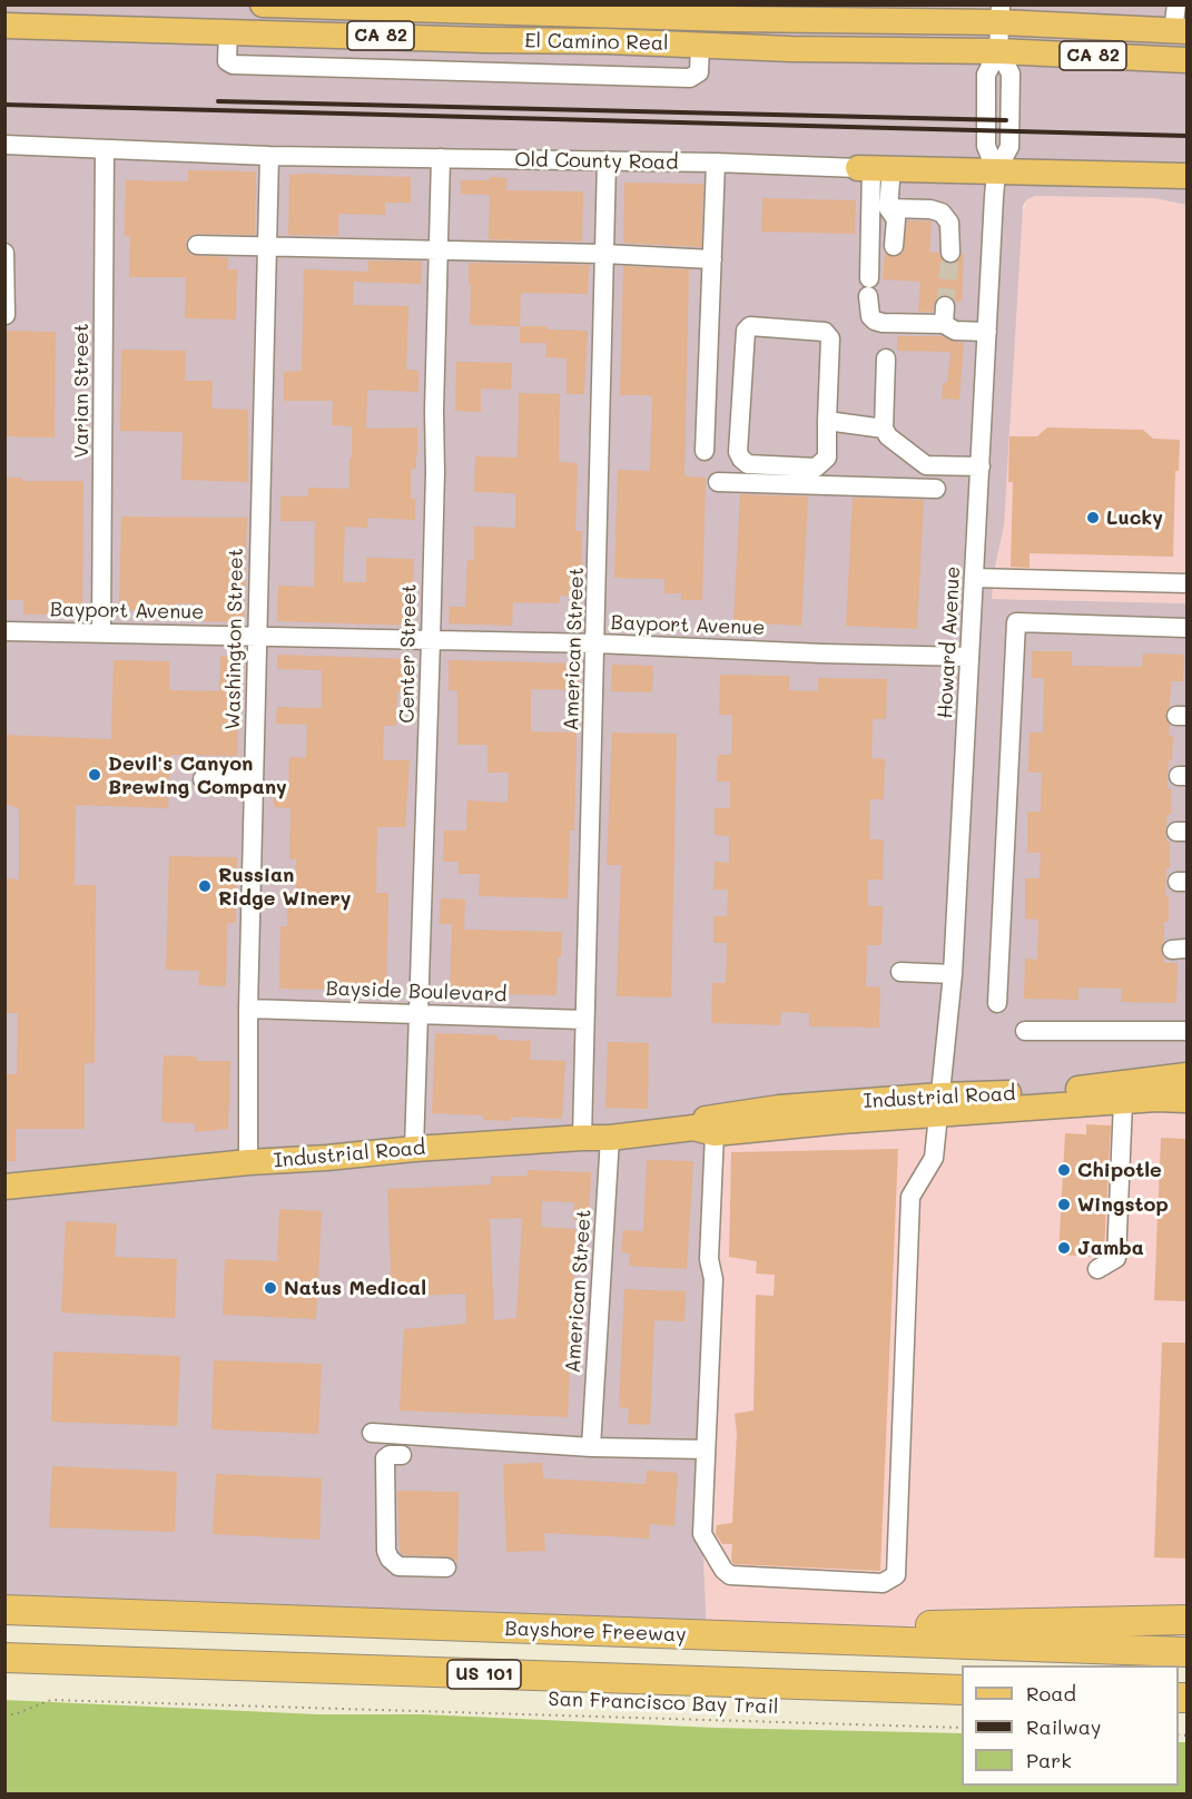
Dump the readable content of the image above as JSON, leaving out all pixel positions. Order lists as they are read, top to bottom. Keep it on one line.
{"streets":{"highway":["Bayshore Freeway","US 101"],"main road":["CA 82","El Camino Real","Old County Road","Industrial Road"],"street":["Varian Street","Bayport Avenue","Washington Street","Howard Avenue","American Street","Center Street","Bayside Boulevard"],"path":["San Francisco Bay Trail"]},"crossings":[["El Camino Real","Howard Avenue"],["Old County Road","Varian Street"],["Old County Road","Washington Street"],["Old County Road","Howard Avenue"],["Old County Road","American Street"],["Old County Road","Center Street"],["Varian Street","Bayport Avenue"],["Bayport Avenue","Washington Street"],["Bayport Avenue","Howard Avenue"],["Bayport Avenue","American Street"],["Bayport Avenue","Center Street"],["Washington Street","Bayside Boulevard"],["Washington Street","Industrial Road"],["Howard Avenue","Industrial Road"],["American Street","Bayside Boulevard"],["American Street","Industrial Road"],["Center Street","Bayside Boulevard"],["Center Street","Industrial Road"]],"places":["Lucky","Devil's Canyon Brewing Company","Russian Ridge Winery","Chipotle","Wingstop","Jamba","Natus Medical"],"legend":["Road","Railway","Park"]}
